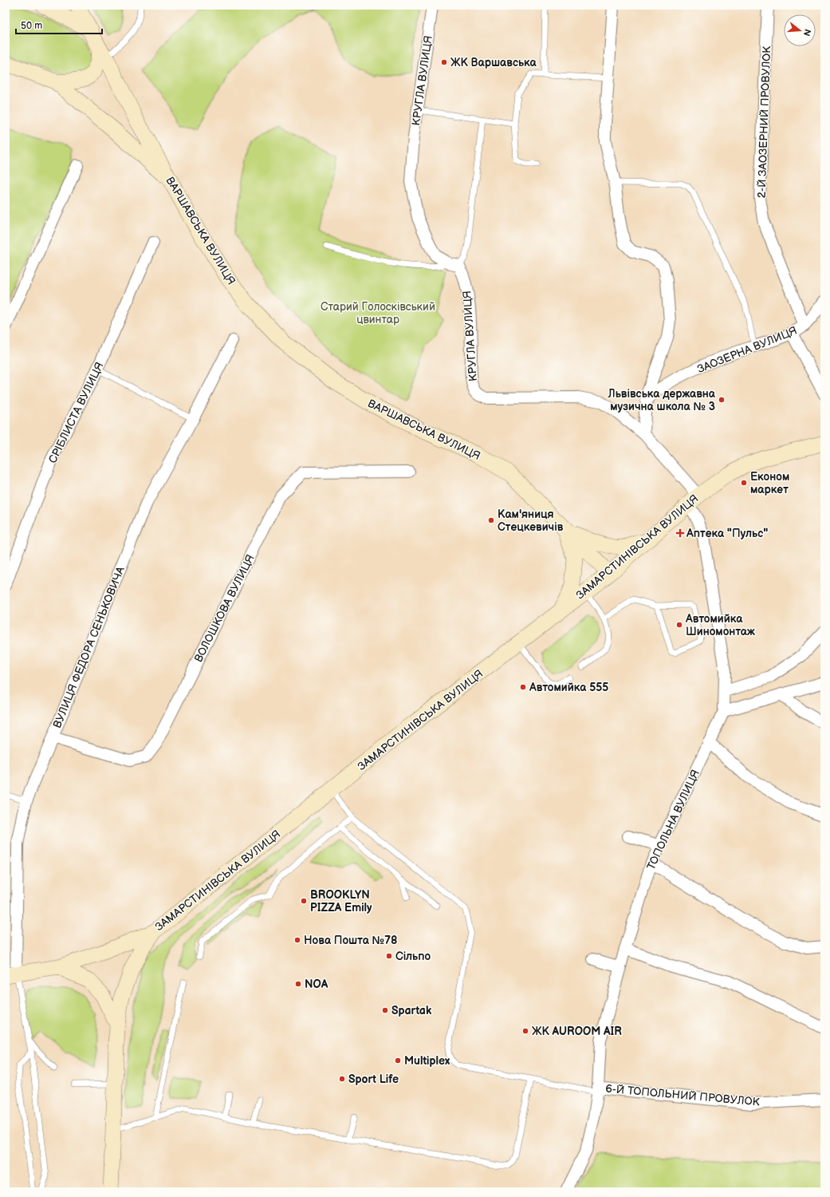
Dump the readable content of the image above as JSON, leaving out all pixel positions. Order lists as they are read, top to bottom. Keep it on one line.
{"streets":{"main road":["ВАРШАВСЬКА ВУЛИЦЯ","ЗАМАРСТИНІВСЬКА ВУЛИЦЯ"],"street":["КРУГЛА ВУЛИЦЯ","2-Й ЗАОЗЕРНИЙ ПРОВУЛОК","ЗАОЗЕРНА ВУЛИЦЯ","СРІБЛИСТА ВУЛИЦЯ","ВОЛОШКОВА ВУЛИЦЯ","ВУЛИЦЯ ФЕДОРА СЕНЬКОВИЧА","ТОПОЛЬНА ВУЛИЦЯ","6-Й ТОПОЛЬНИЙ ПРОВУЛОК"]},"crossings":[["КРУГЛА ВУЛИЦЯ","ЗАМАРСТИНІВСЬКА ВУЛИЦЯ"],["КРУГЛА ВУЛИЦЯ","ТОПОЛЬНА ВУЛИЦЯ"],["2-Й ЗАОЗЕРНИЙ ПРОВУЛОК","ЗАОЗЕРНА ВУЛИЦЯ"],["ВАРШАВСЬКА ВУЛИЦЯ","ЗАМАРСТИНІВСЬКА ВУЛИЦЯ"],["ЗАМАРСТИНІВСЬКА ВУЛИЦЯ","ВУЛИЦЯ ФЕДОРА СЕНЬКОВИЧА"],["ЗАМАРСТИНІВСЬКА ВУЛИЦЯ","ТОПОЛЬНА ВУЛИЦЯ"],["ВОЛОШКОВА ВУЛИЦЯ","ВУЛИЦЯ ФЕДОРА СЕНЬКОВИЧА"],["ТОПОЛЬНА ВУЛИЦЯ","6-Й ТОПОЛЬНИЙ ПРОВУЛОК"]],"parks":["Старий Голосківський цвинтар"],"places":{"other":["ЖК Варшавська","Львівська державна музична школа № 3","Економ маркет","Кам'яниця Стецкевичів","Автомийка Шиномонтаж","Автомийка 555","BROOKLYN PIZZA Emily","Нова Пошта №78","Сільпо","NOA","Spartak","ЖК AUROOM AIR","Multiplex","Sport Life"],"health":["Аптека \"Пульс\""]},"scale_bar":"50 m","north":"right"}
